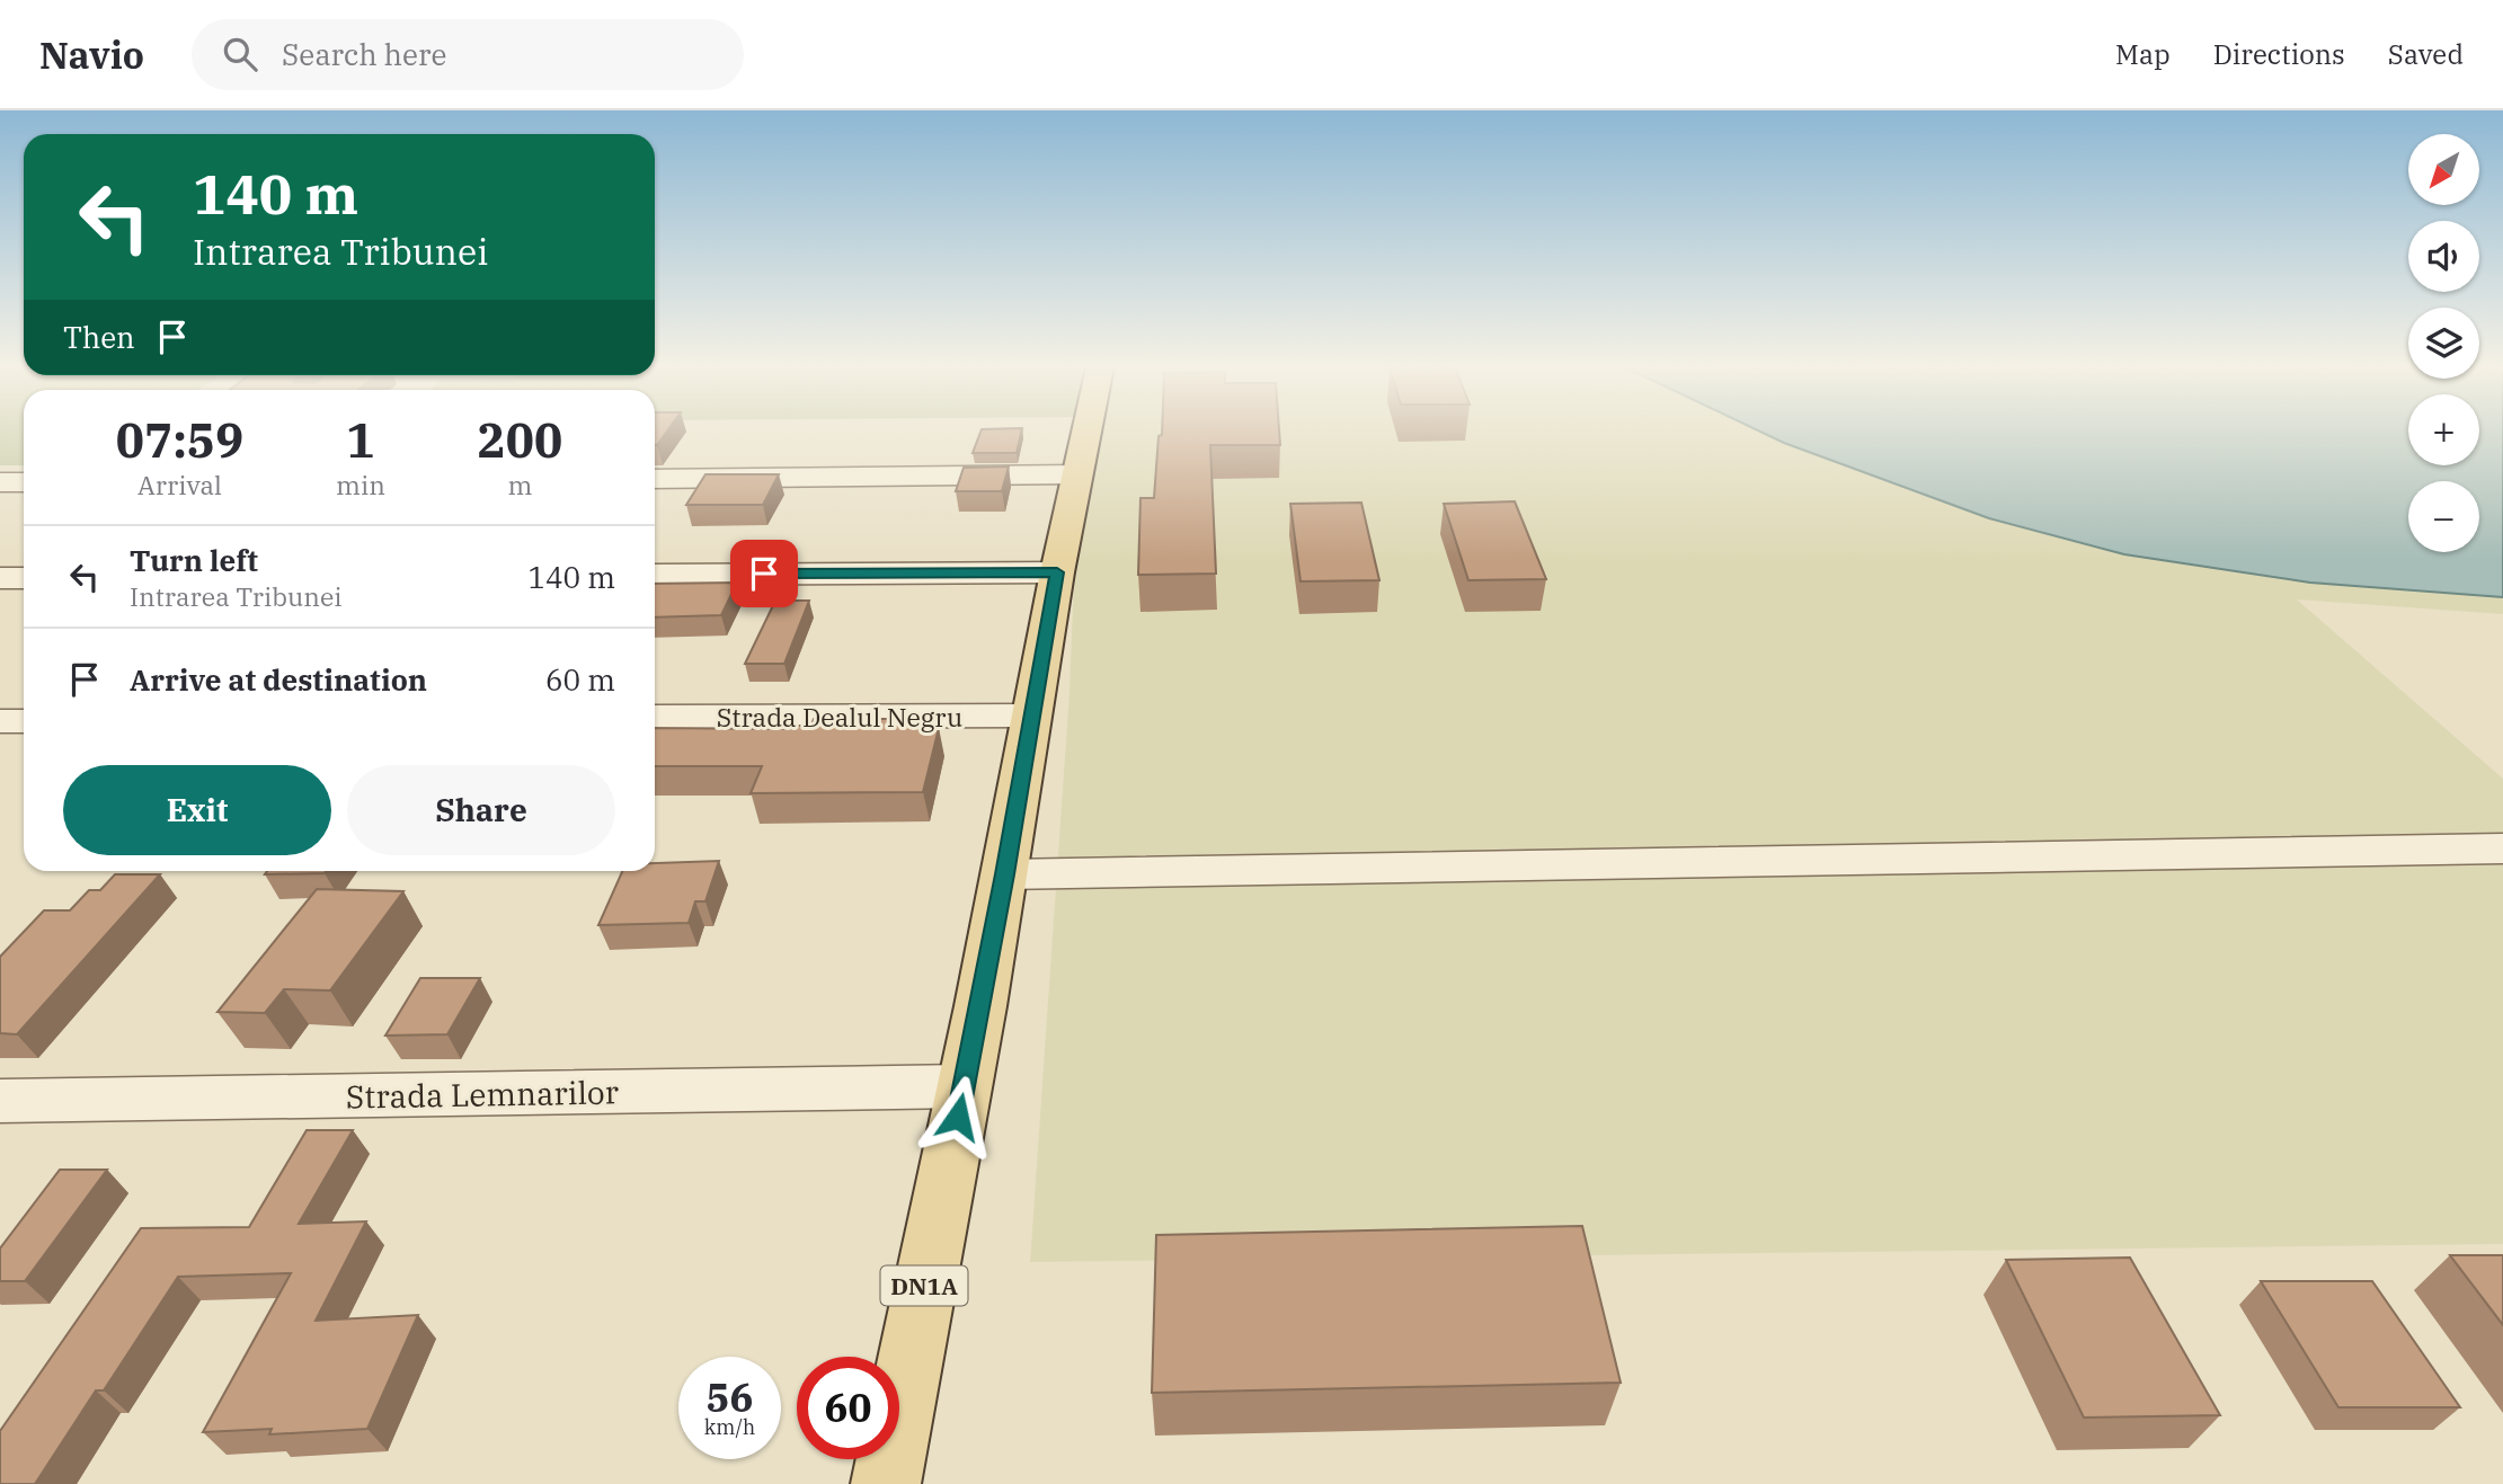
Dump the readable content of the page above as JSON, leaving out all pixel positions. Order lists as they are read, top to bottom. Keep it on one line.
{"streets":{"main road":["DN1A"],"street":["Strada Dealul Negru","Strada Lemnarilor"]},"crossings":[["Strada Dealul Negru","DN1A"],["Strada Lemnarilor","DN1A"]],"north":"bottom left","page":{"header":"Navio","search":"Search here","nav":["Map","Directions","Saved"],"map_buttons":["+","−"],"turn":["140 m","Intrarea Tribunei"],"then":"Then","eta":["07:59","Arrival","1","min","200","m"],"list":[{"name":"Turn left","note":"Intrarea Tribunei","value":"140 m"},{"name":"Arrive at destination","value":"60 m"}],"buttons":["Exit","Share"],"speed":"56 km/h","limit":"60"}}
